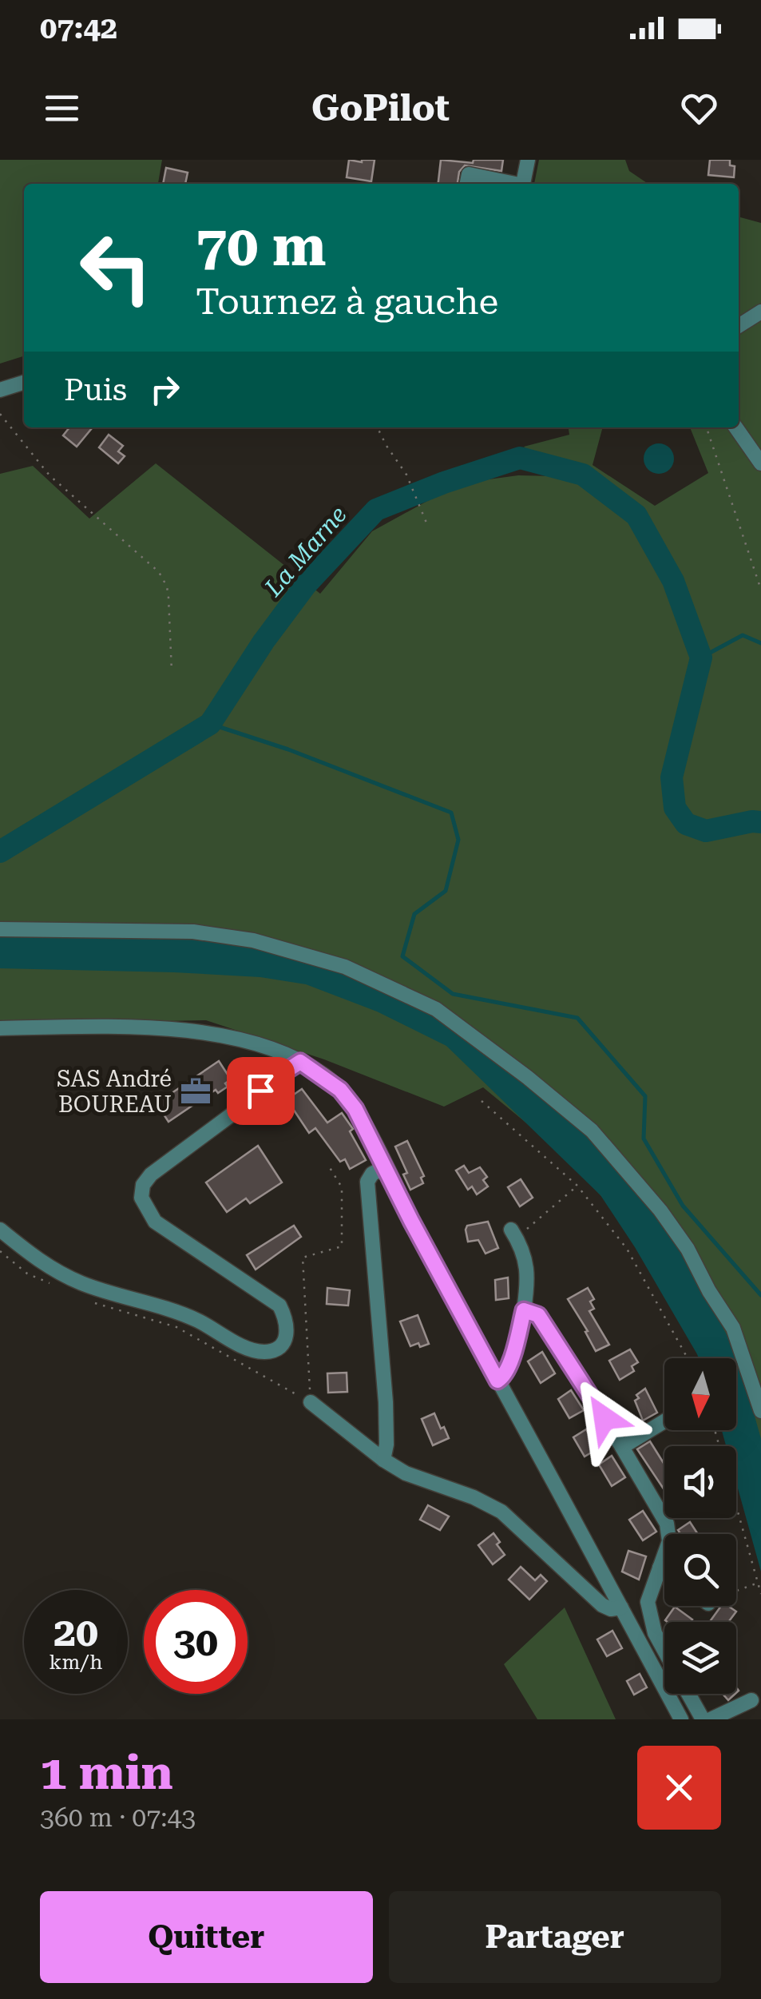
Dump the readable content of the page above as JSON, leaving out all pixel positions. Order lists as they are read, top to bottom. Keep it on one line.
{"water":["La Marne"],"places":{"office":["SAS André BOUREAU"]},"north":"bottom","page":{"status":"07:42","header":"GoPilot","turn":["70 m","Tournez à gauche"],"then":"Puis","speed":"20 km/h","limit":"30","heading":["1 min","360 m · 07:43"],"buttons":["Quitter","Partager"]}}
